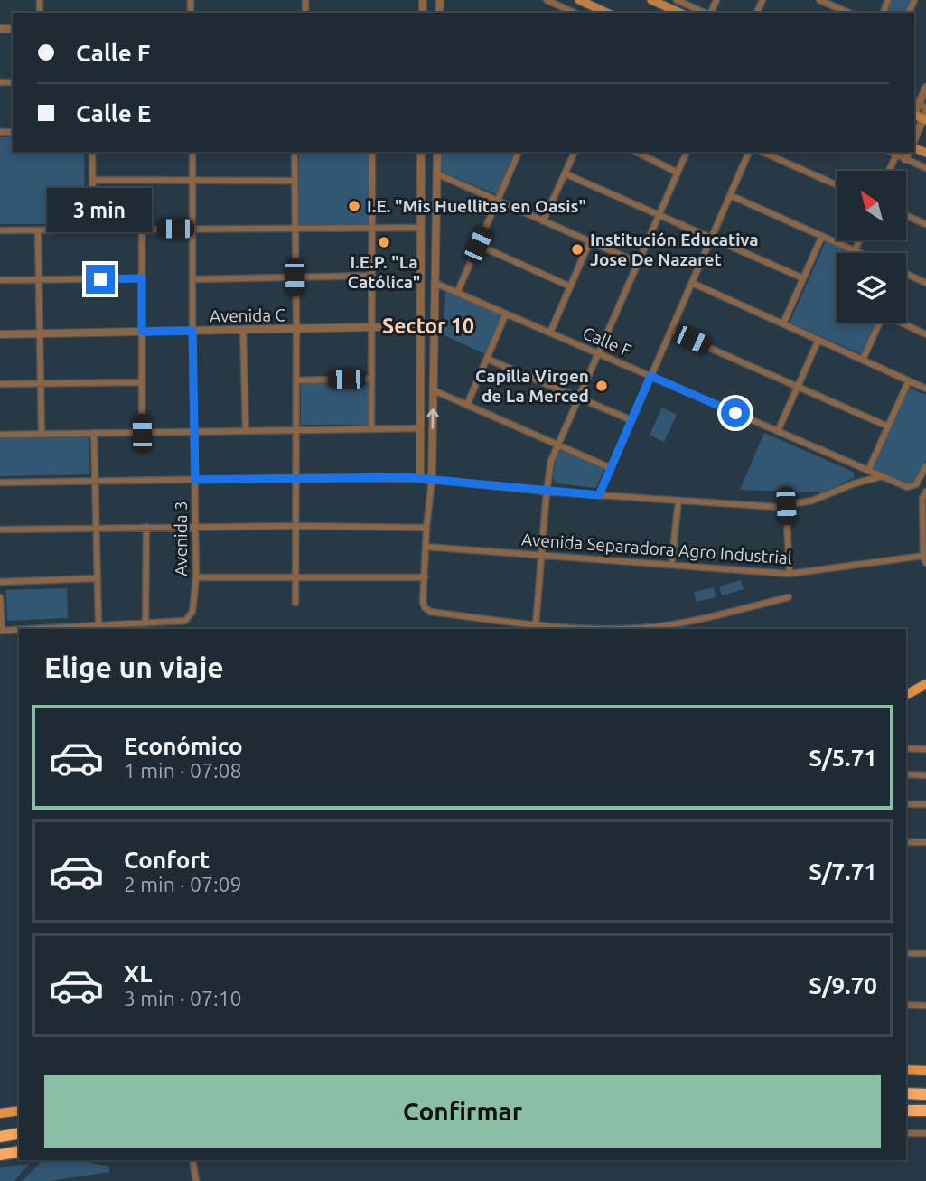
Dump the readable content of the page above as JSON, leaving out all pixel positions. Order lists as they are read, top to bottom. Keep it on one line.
{"streets":{"street":["Avenida C","Calle F","Avenida 3","Avenida Separadora Agro Industrial"]},"crossings":[["Avenida C","Avenida 3"]],"districts":["Sector 10"],"places":["I.E. \"Mis Huellitas en Oasis\"","I.E.P. \"La Católica\"","Institución Educativa Jose De Nazaret","Capilla Virgen de La Merced"],"north":"top left","page":{"banner":["Calle F","Calle E"],"bubble":"3 min","heading":"Elige un viaje","list":[{"name":"Económico","note":"1 min · 07:08","value":"S/5.71"},{"name":"Confort","note":"2 min · 07:09","value":"S/7.71"},{"name":"XL","note":"3 min · 07:10","value":"S/9.70"}],"buttons":"Confirmar"}}
